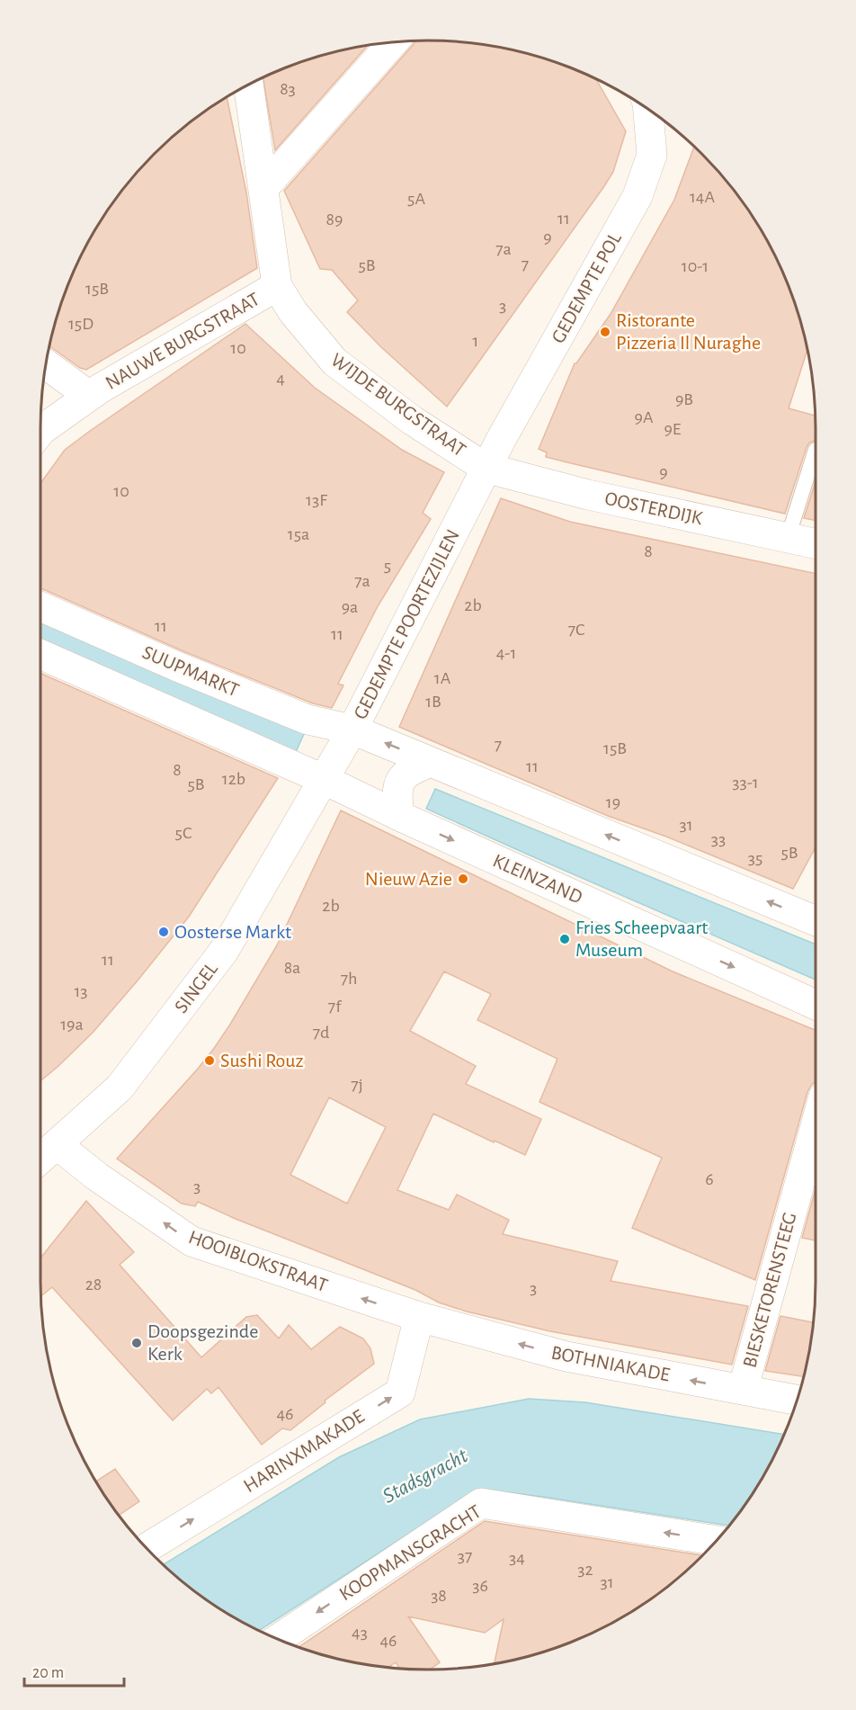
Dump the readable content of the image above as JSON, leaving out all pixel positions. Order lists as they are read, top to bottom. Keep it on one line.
{"streets":{"street":["GEDEMPTE POL","NAUWE BURGSTRAAT","WIJDE BURGSTRAAT","OOSTERDIJK","GEDEMPTE POORTEZIJLEN","SUUPMARKT","KLEINZAND","SINGEL","HOOIBLOKSTRAAT","BIESKETORENSTEEG","BOTHNIAKADE","HARINXMAKADE","KOOPMANSGRACHT"]},"crossings":[["GEDEMPTE POL","WIJDE BURGSTRAAT"],["GEDEMPTE POL","OOSTERDIJK"],["GEDEMPTE POL","GEDEMPTE POORTEZIJLEN"],["NAUWE BURGSTRAAT","WIJDE BURGSTRAAT"],["WIJDE BURGSTRAAT","OOSTERDIJK"],["WIJDE BURGSTRAAT","GEDEMPTE POORTEZIJLEN"],["OOSTERDIJK","GEDEMPTE POORTEZIJLEN"],["GEDEMPTE POORTEZIJLEN","SUUPMARKT"],["GEDEMPTE POORTEZIJLEN","KLEINZAND"],["GEDEMPTE POORTEZIJLEN","SINGEL"],["KLEINZAND","SINGEL"],["SINGEL","HOOIBLOKSTRAAT"],["HOOIBLOKSTRAAT","BOTHNIAKADE"],["HOOIBLOKSTRAAT","HARINXMAKADE"],["BIESKETORENSTEEG","BOTHNIAKADE"],["BOTHNIAKADE","HARINXMAKADE"]],"one_way":["HOOIBLOKSTRAAT","BOTHNIAKADE","HARINXMAKADE","KOOPMANSGRACHT"],"water":["Stadsgracht"],"places":["Ristorante Pizzeria Il Nuraghe","Nieuw Azie","Oosterse Markt","Fries Scheepvaart Museum","Sushi Rouz","Doopsgezinde Kerk"],"house_numbers":["83","14A","5A","11","89","9","7a","7","5B","10-1","15B","3","15D","1","10","4","9B","9A","9E","9","10","13F","15a","8","5","7a","2b","9a","11","7C","11","4-1","1A","1B","7","15B","11","8","12b","33-1","5B","19","31","5C","33","5B","35","2b","11","8a","7h","13","7f","19a","7d","7j","6","3","28","3","46","37","34","32","31","36","38","43","46"],"scale_bar":"20 m"}
